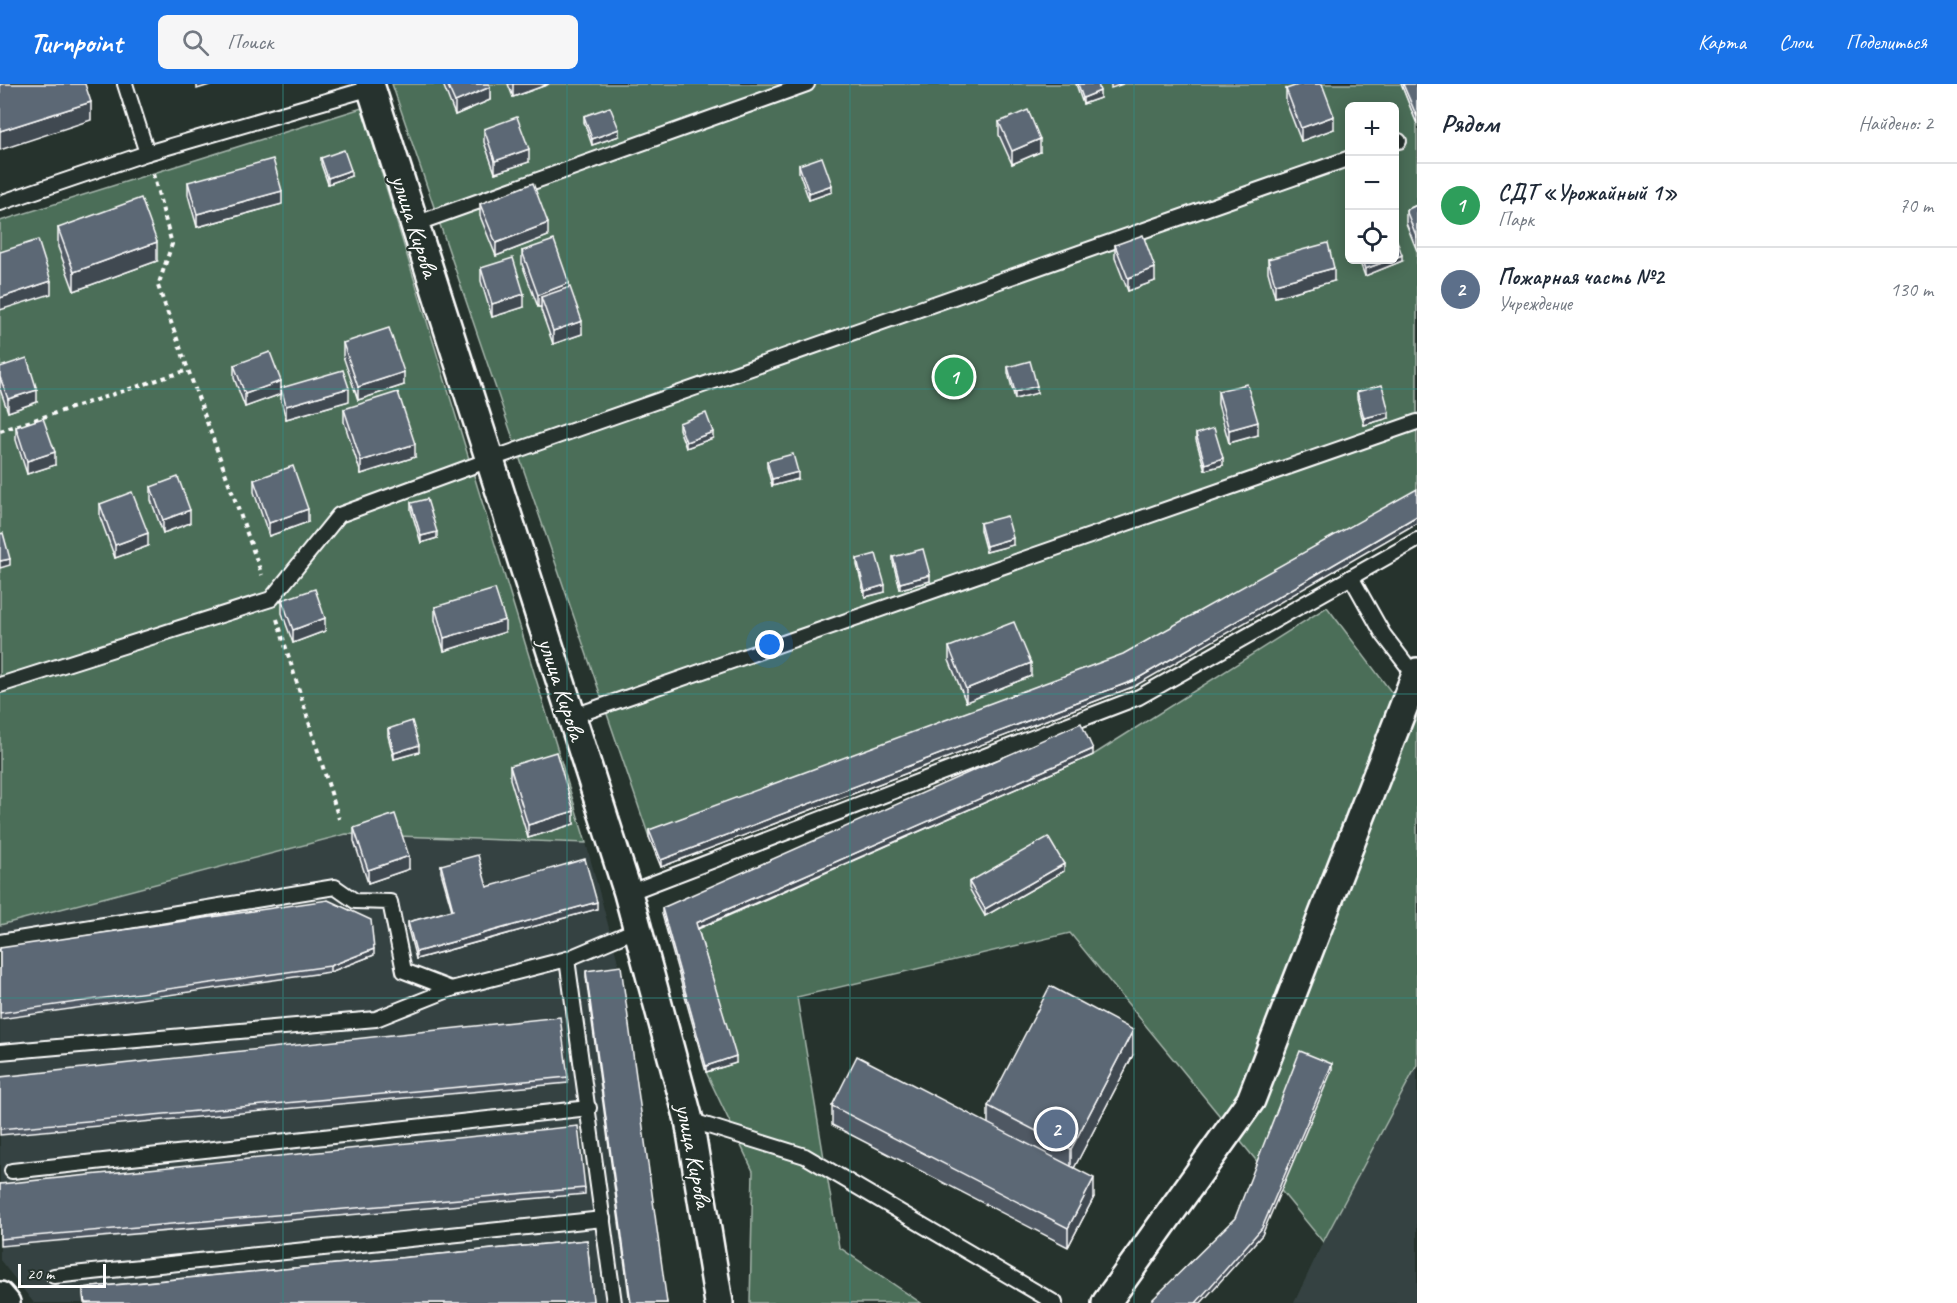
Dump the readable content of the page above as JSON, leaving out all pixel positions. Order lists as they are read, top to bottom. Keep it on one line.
{"streets":{"street":["улица Кирова"]},"scale_bar":"20 m","page":{"header":"Turnpoint","search":"Поиск","nav":["Карта","Слои","Поделиться"],"heading":["Рядом","Найдено: 2"],"map_buttons":["+","−"],"list":[{"mark":"1","name":"СДТ «Урожайный 1»","note":"Парк","value":"70 m"},{"mark":"2","name":"Пожарная часть №2","note":"Учреждение","value":"130 m"}],"pins":["1","2"],"scale":"20 m"}}
